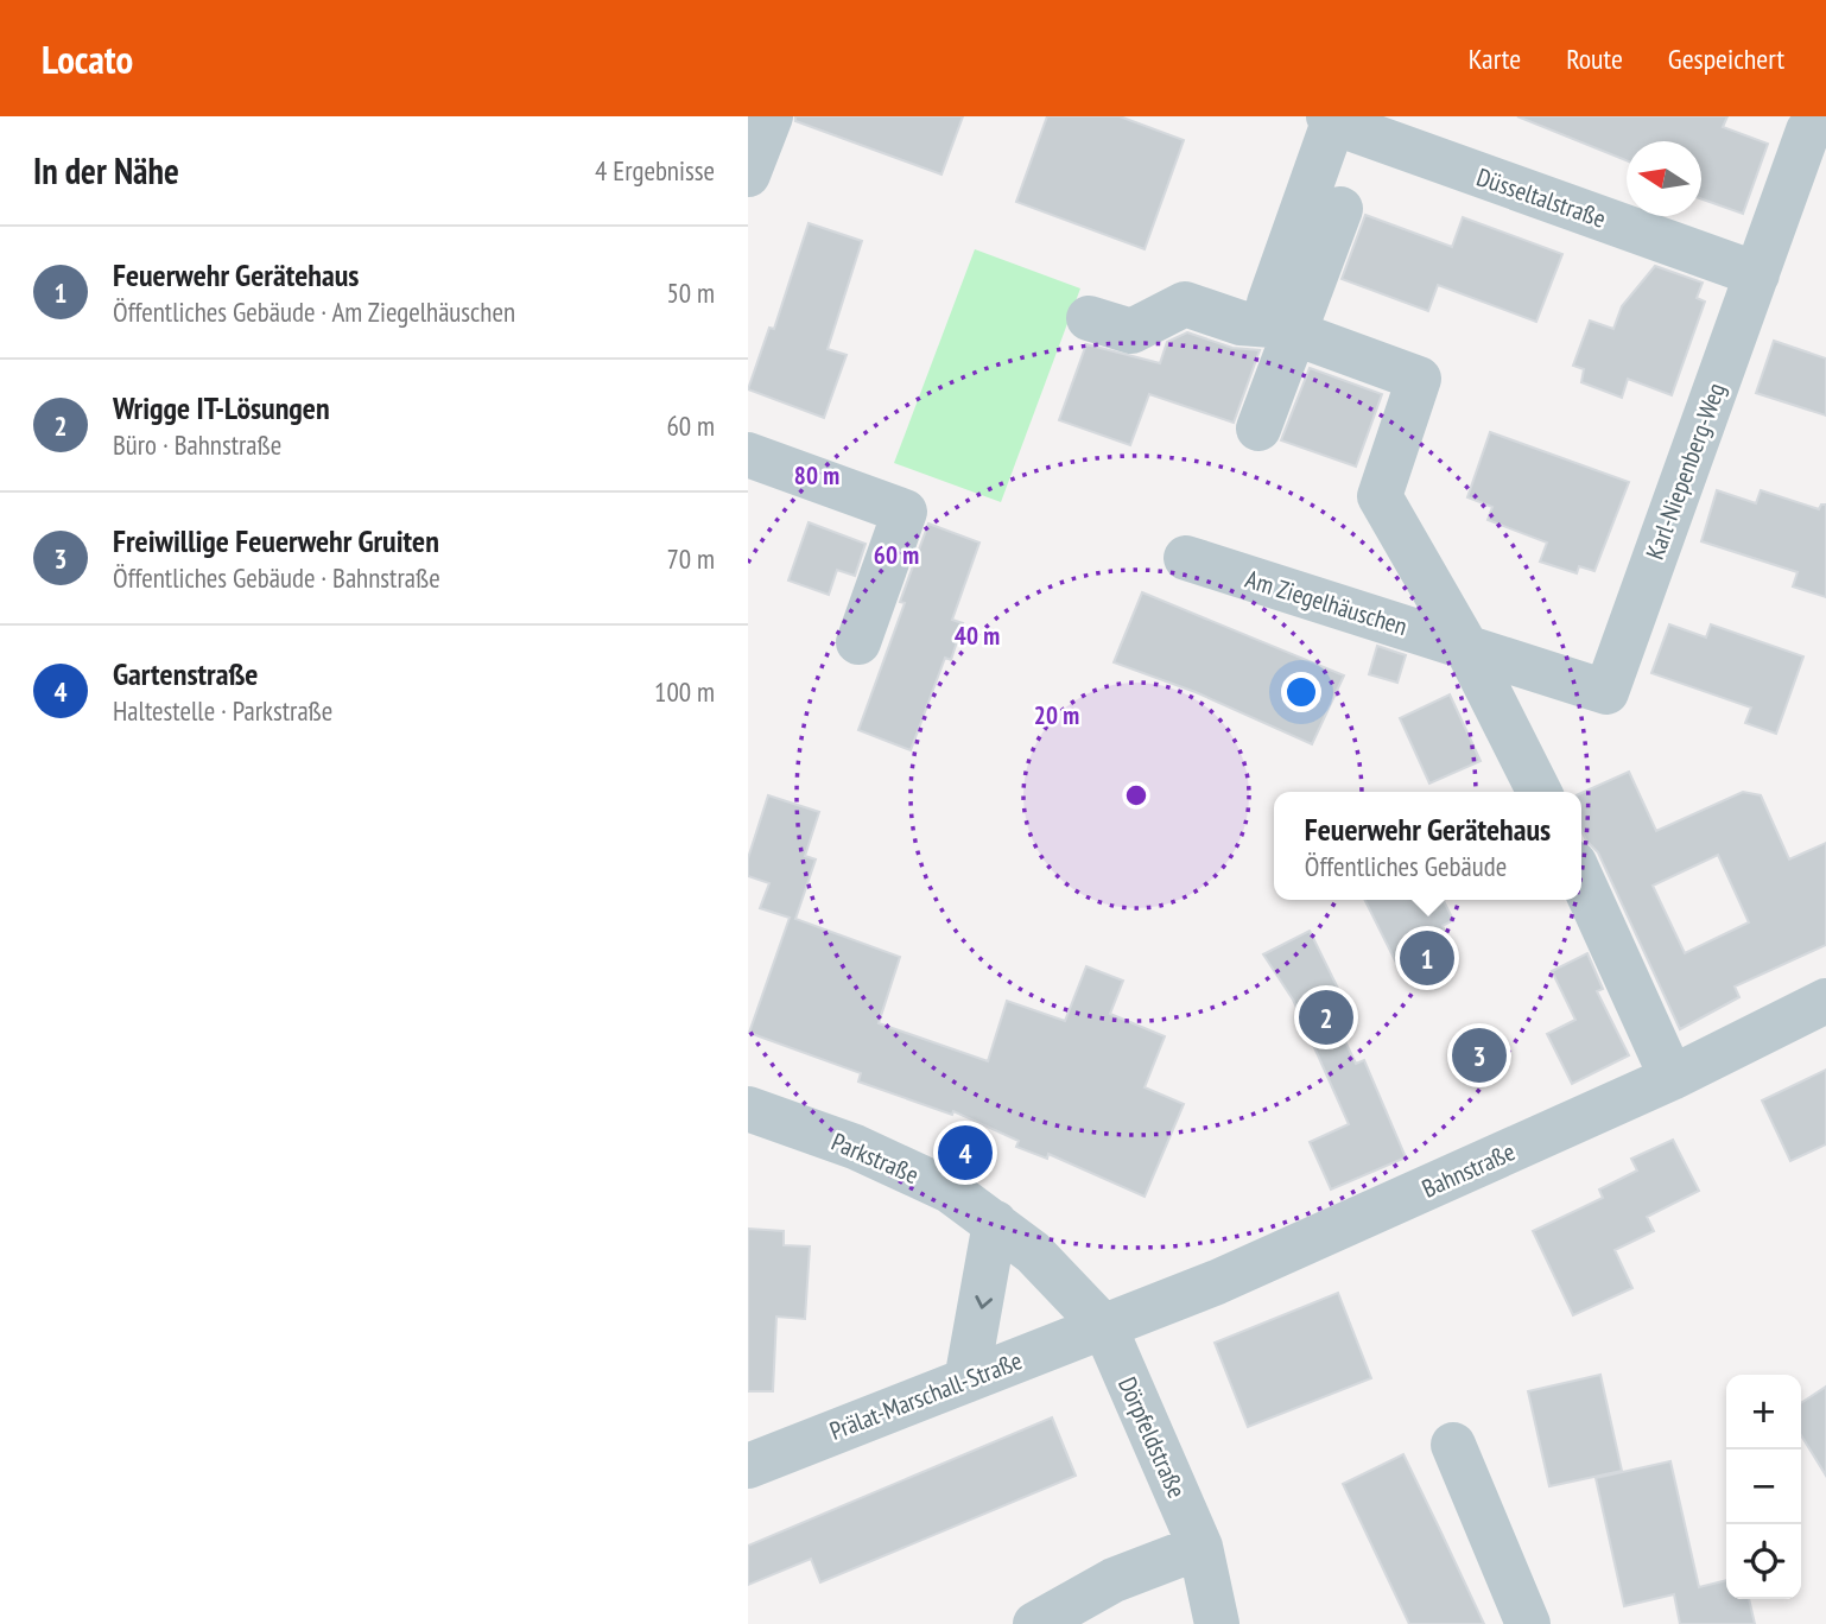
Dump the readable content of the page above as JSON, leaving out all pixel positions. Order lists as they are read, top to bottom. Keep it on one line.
{"streets":{"street":["Düsseltalstraße","Karl-Niepenberg-Weg","Am Ziegelhäuschen","Parkstraße","Bahnstraße","Prälat-Marschall-Straße","Dörpfeldstraße"]},"crossings":[["Düsseltalstraße","Karl-Niepenberg-Weg"],["Karl-Niepenberg-Weg","Am Ziegelhäuschen"],["Parkstraße","Bahnstraße"],["Parkstraße","Prälat-Marschall-Straße"],["Parkstraße","Dörpfeldstraße"],["Bahnstraße","Prälat-Marschall-Straße"],["Bahnstraße","Dörpfeldstraße"],["Prälat-Marschall-Straße","Dörpfeldstraße"]],"north":"left","page":{"header":"Locato","nav":["Karte","Route","Gespeichert"],"heading":["In der Nähe","4 Ergebnisse"],"list":[{"mark":"1","name":"Feuerwehr Gerätehaus","note":"Öffentliches Gebäude · Am Ziegelhäuschen","value":"50 m"},{"mark":"2","name":"Wrigge IT-Lösungen","note":"Büro · Bahnstraße","value":"60 m"},{"mark":"3","name":"Freiwillige Feuerwehr Gruiten","note":"Öffentliches Gebäude · Bahnstraße","value":"70 m"},{"mark":"4","name":"Gartenstraße","note":"Haltestelle · Parkstraße","value":"100 m"}],"popup":["Feuerwehr Gerätehaus","Öffentliches Gebäude"],"pins":["1","2","3","4"],"map_buttons":["+","−"]},"rings":["80 m","60 m","40 m","20 m"]}
